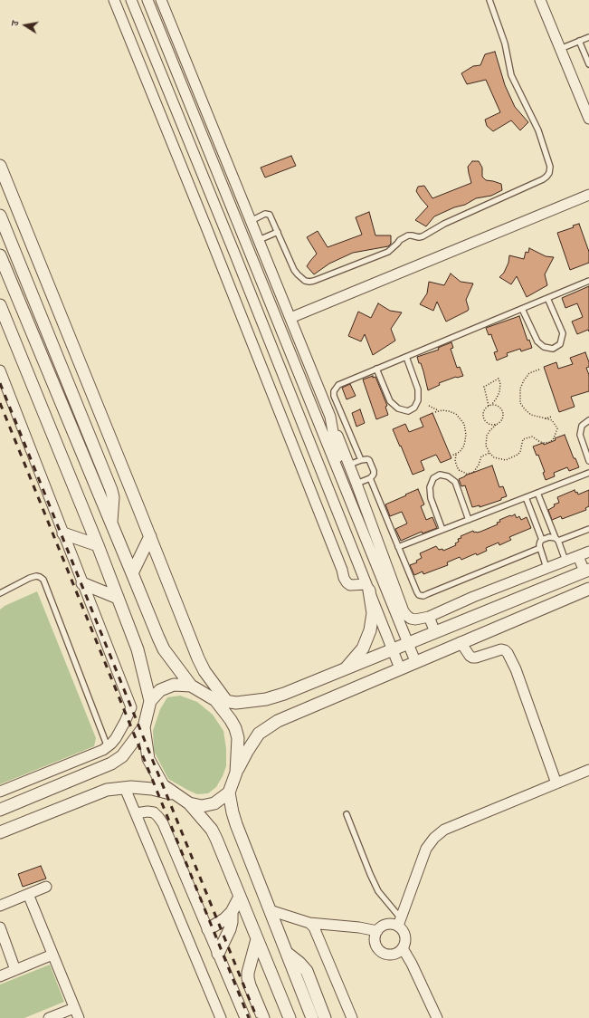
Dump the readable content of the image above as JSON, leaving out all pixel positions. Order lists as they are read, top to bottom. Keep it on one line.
{"north":"left"}
